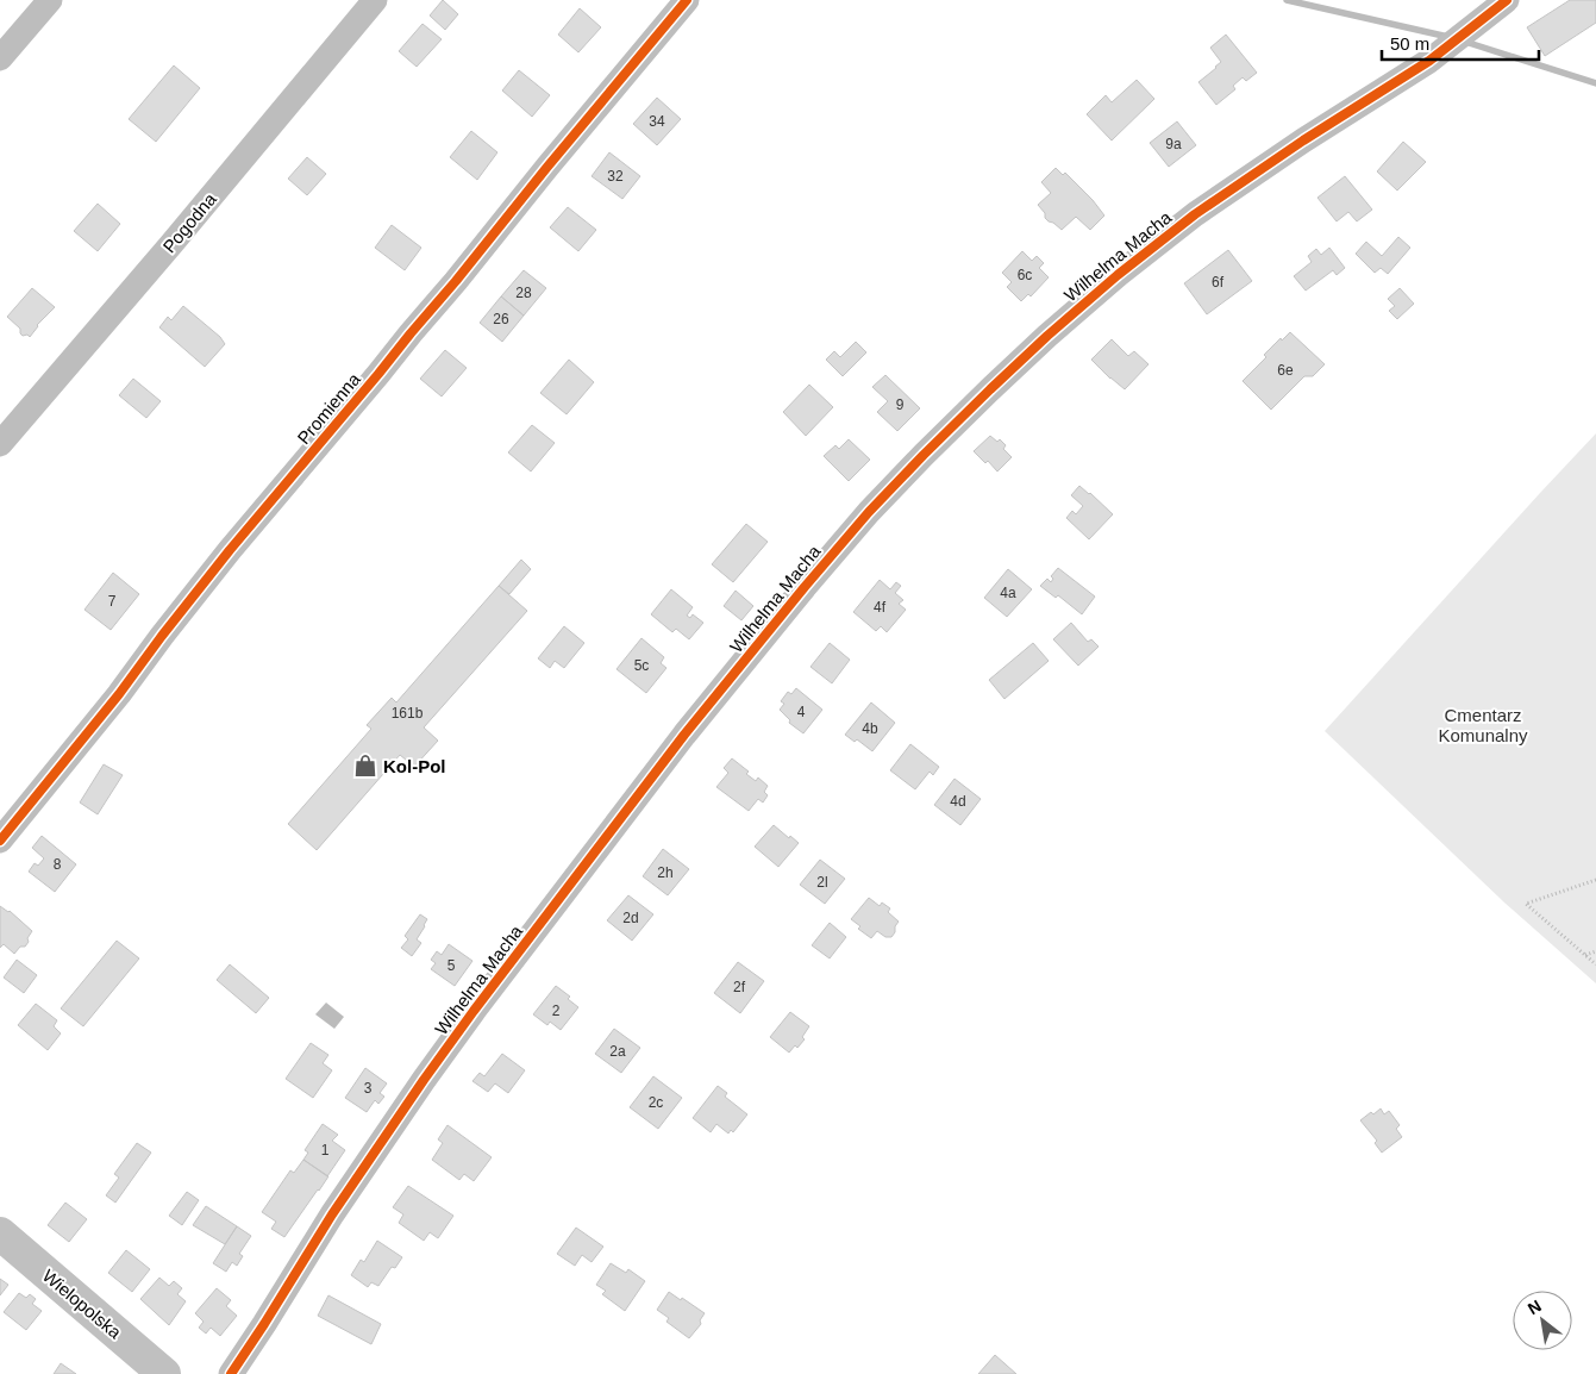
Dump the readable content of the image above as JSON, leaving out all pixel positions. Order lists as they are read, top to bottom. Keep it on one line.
{"streets":{"street":["Pogodna","Wilhelma Macha","Promienna","Wielopolska"]},"parks":["Cmentarz Komunalny"],"places":{"shop":["Kol-Pol"]},"house_numbers":["34","9a","32","6c","6f","28","26","6e","9","4a","7","4f","5c","4","161b","4b","4d","8","2h","2l","2d","5","2f","2","2a","3","2c","1"],"scale_bar":"50 m","north":"top left"}
